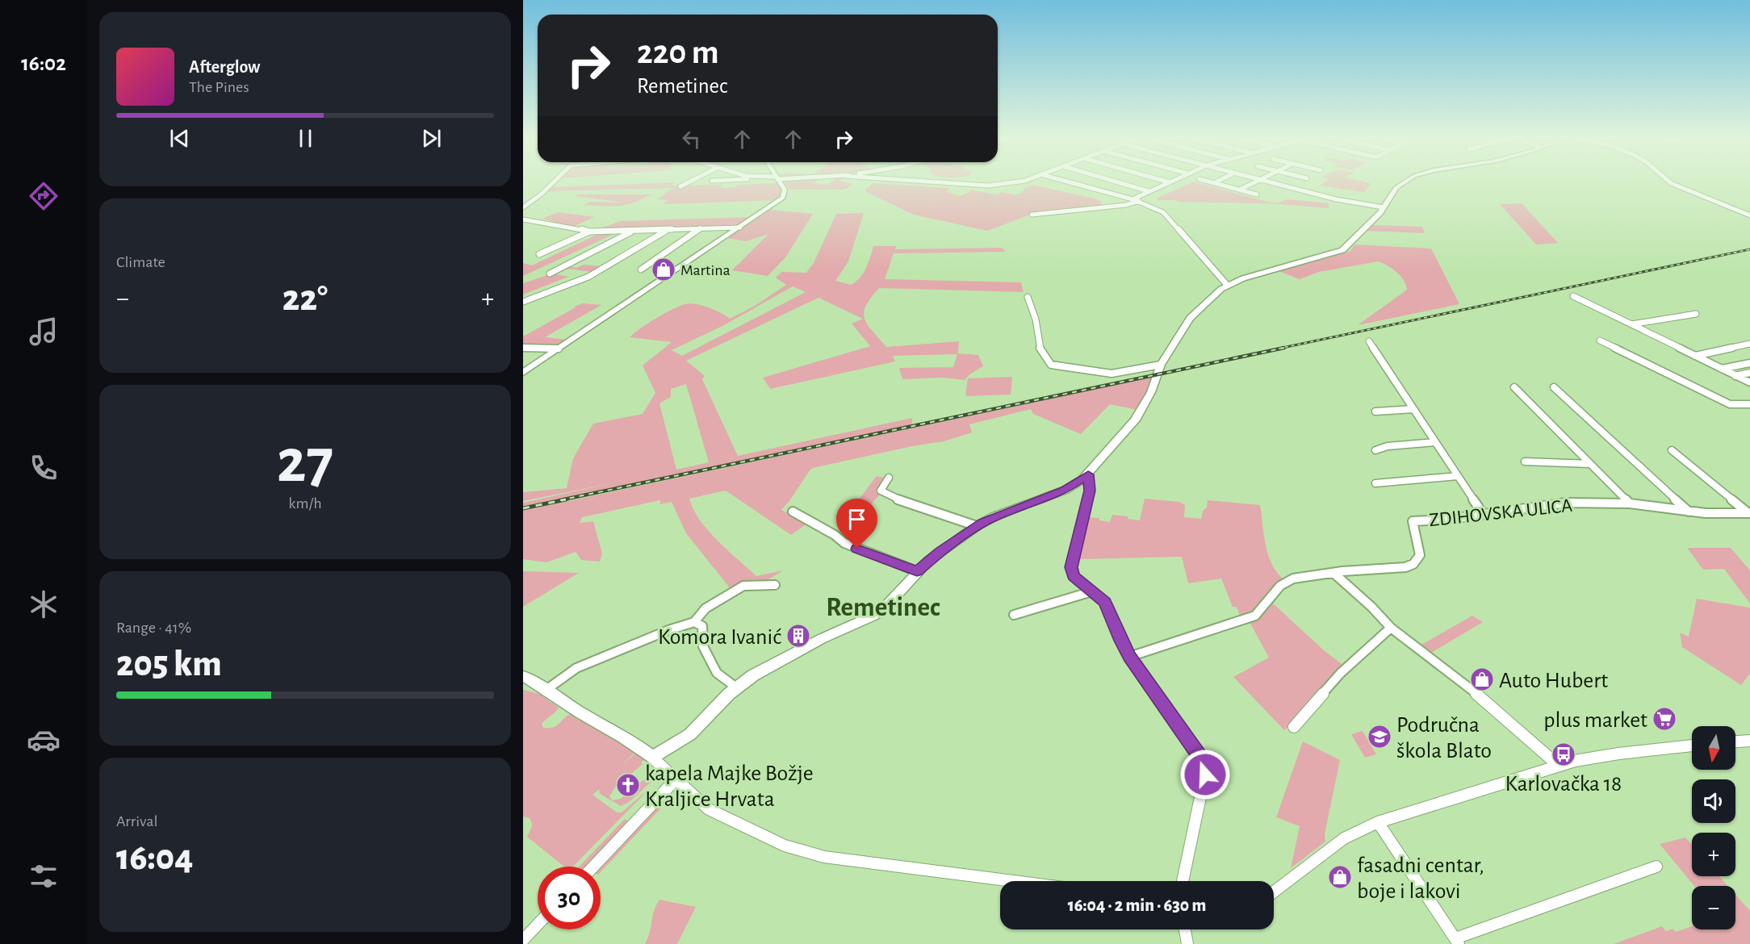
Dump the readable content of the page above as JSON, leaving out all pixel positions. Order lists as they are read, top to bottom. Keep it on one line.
{"streets":{"street":["ZDIHOVSKA ULICA"]},"districts":["Remetinec"],"places":{"shop":["Martina","Auto Hubert","fasadni centar, boje i lakovi"],"building":["Komora Ivanić"],"supermarket":["plus market"],"school or university":["Područna škola Blato"],"bus stop":["Karlovačka 18"],"church":["kapela Majke Božje Kraljice Hrvata"]},"north":"bottom","page":{"tabs":"16:02","turn":["220 m","Remetinec"],"song":["Afterglow","The Pines"],"tile":["Climate",["27","km/h"],["Range · 41%","205 km"],["Arrival","16:04"]],"heat":["−","22°","+"],"map_buttons":["+","−"],"limit":"30","trip":"16:04 · 2 min · 630 m"}}
